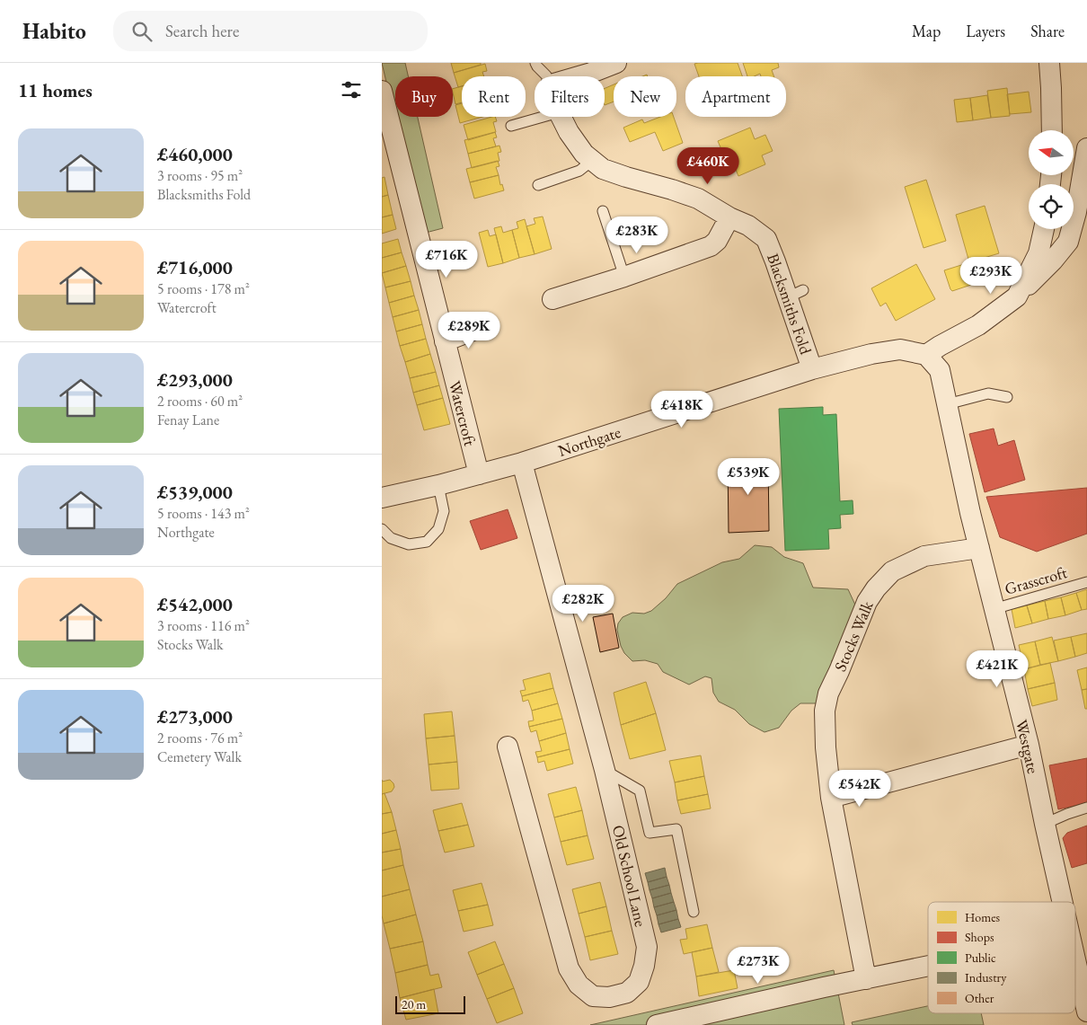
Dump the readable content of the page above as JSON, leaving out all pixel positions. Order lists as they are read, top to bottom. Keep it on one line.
{"streets":{"street":["Blacksmiths Fold","Watercroft","Northgate","Stocks Walk","Westgate","Old School Lane"],"lane":["Grasscroft"]},"crossings":[["Blacksmiths Fold","Northgate"],["Watercroft","Northgate"],["Northgate","Westgate"],["Northgate","Old School Lane"],["Grasscroft","Westgate"],["Stocks Walk","Westgate"]],"legend":["Homes","Shops","Public","Industry","Other"],"scale_bar":"20 m","north":"left","page":{"header":"Habito","search":"Search here","nav":["Map","Layers","Share"],"heading":"11 homes","chip":["Buy","Rent","Filters","New","Apartment"],"list":[{"name":"£460,000","note":"3 rooms · 95 m² · Blacksmiths Fold"},{"name":"£716,000","note":"5 rooms · 178 m² · Watercroft"},{"name":"£293,000","note":"2 rooms · 60 m² · Fenay Lane"},{"name":"£539,000","note":"5 rooms · 143 m² · Northgate"},{"name":"£542,000","note":"3 rooms · 116 m² · Stocks Walk"},{"name":"£273,000","note":"2 rooms · 76 m² · Cemetery Walk"}],"price":["£460K","£283K","£716K","£293K","£289K","£418K","£539K","£282K","£421K","£542K","£273K"],"scale":"20 m"}}
